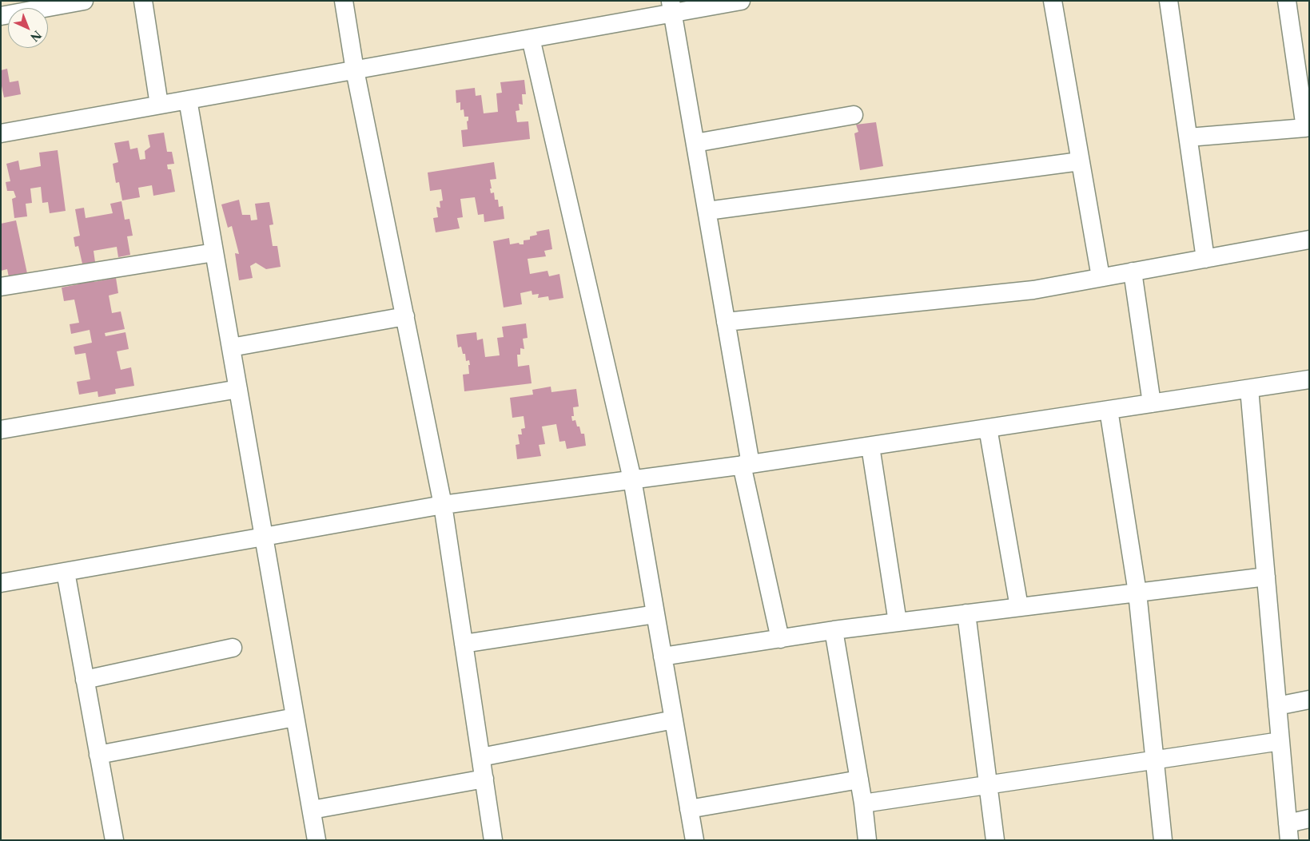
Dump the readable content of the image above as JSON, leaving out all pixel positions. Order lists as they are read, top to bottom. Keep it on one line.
{"north":"bottom right"}
